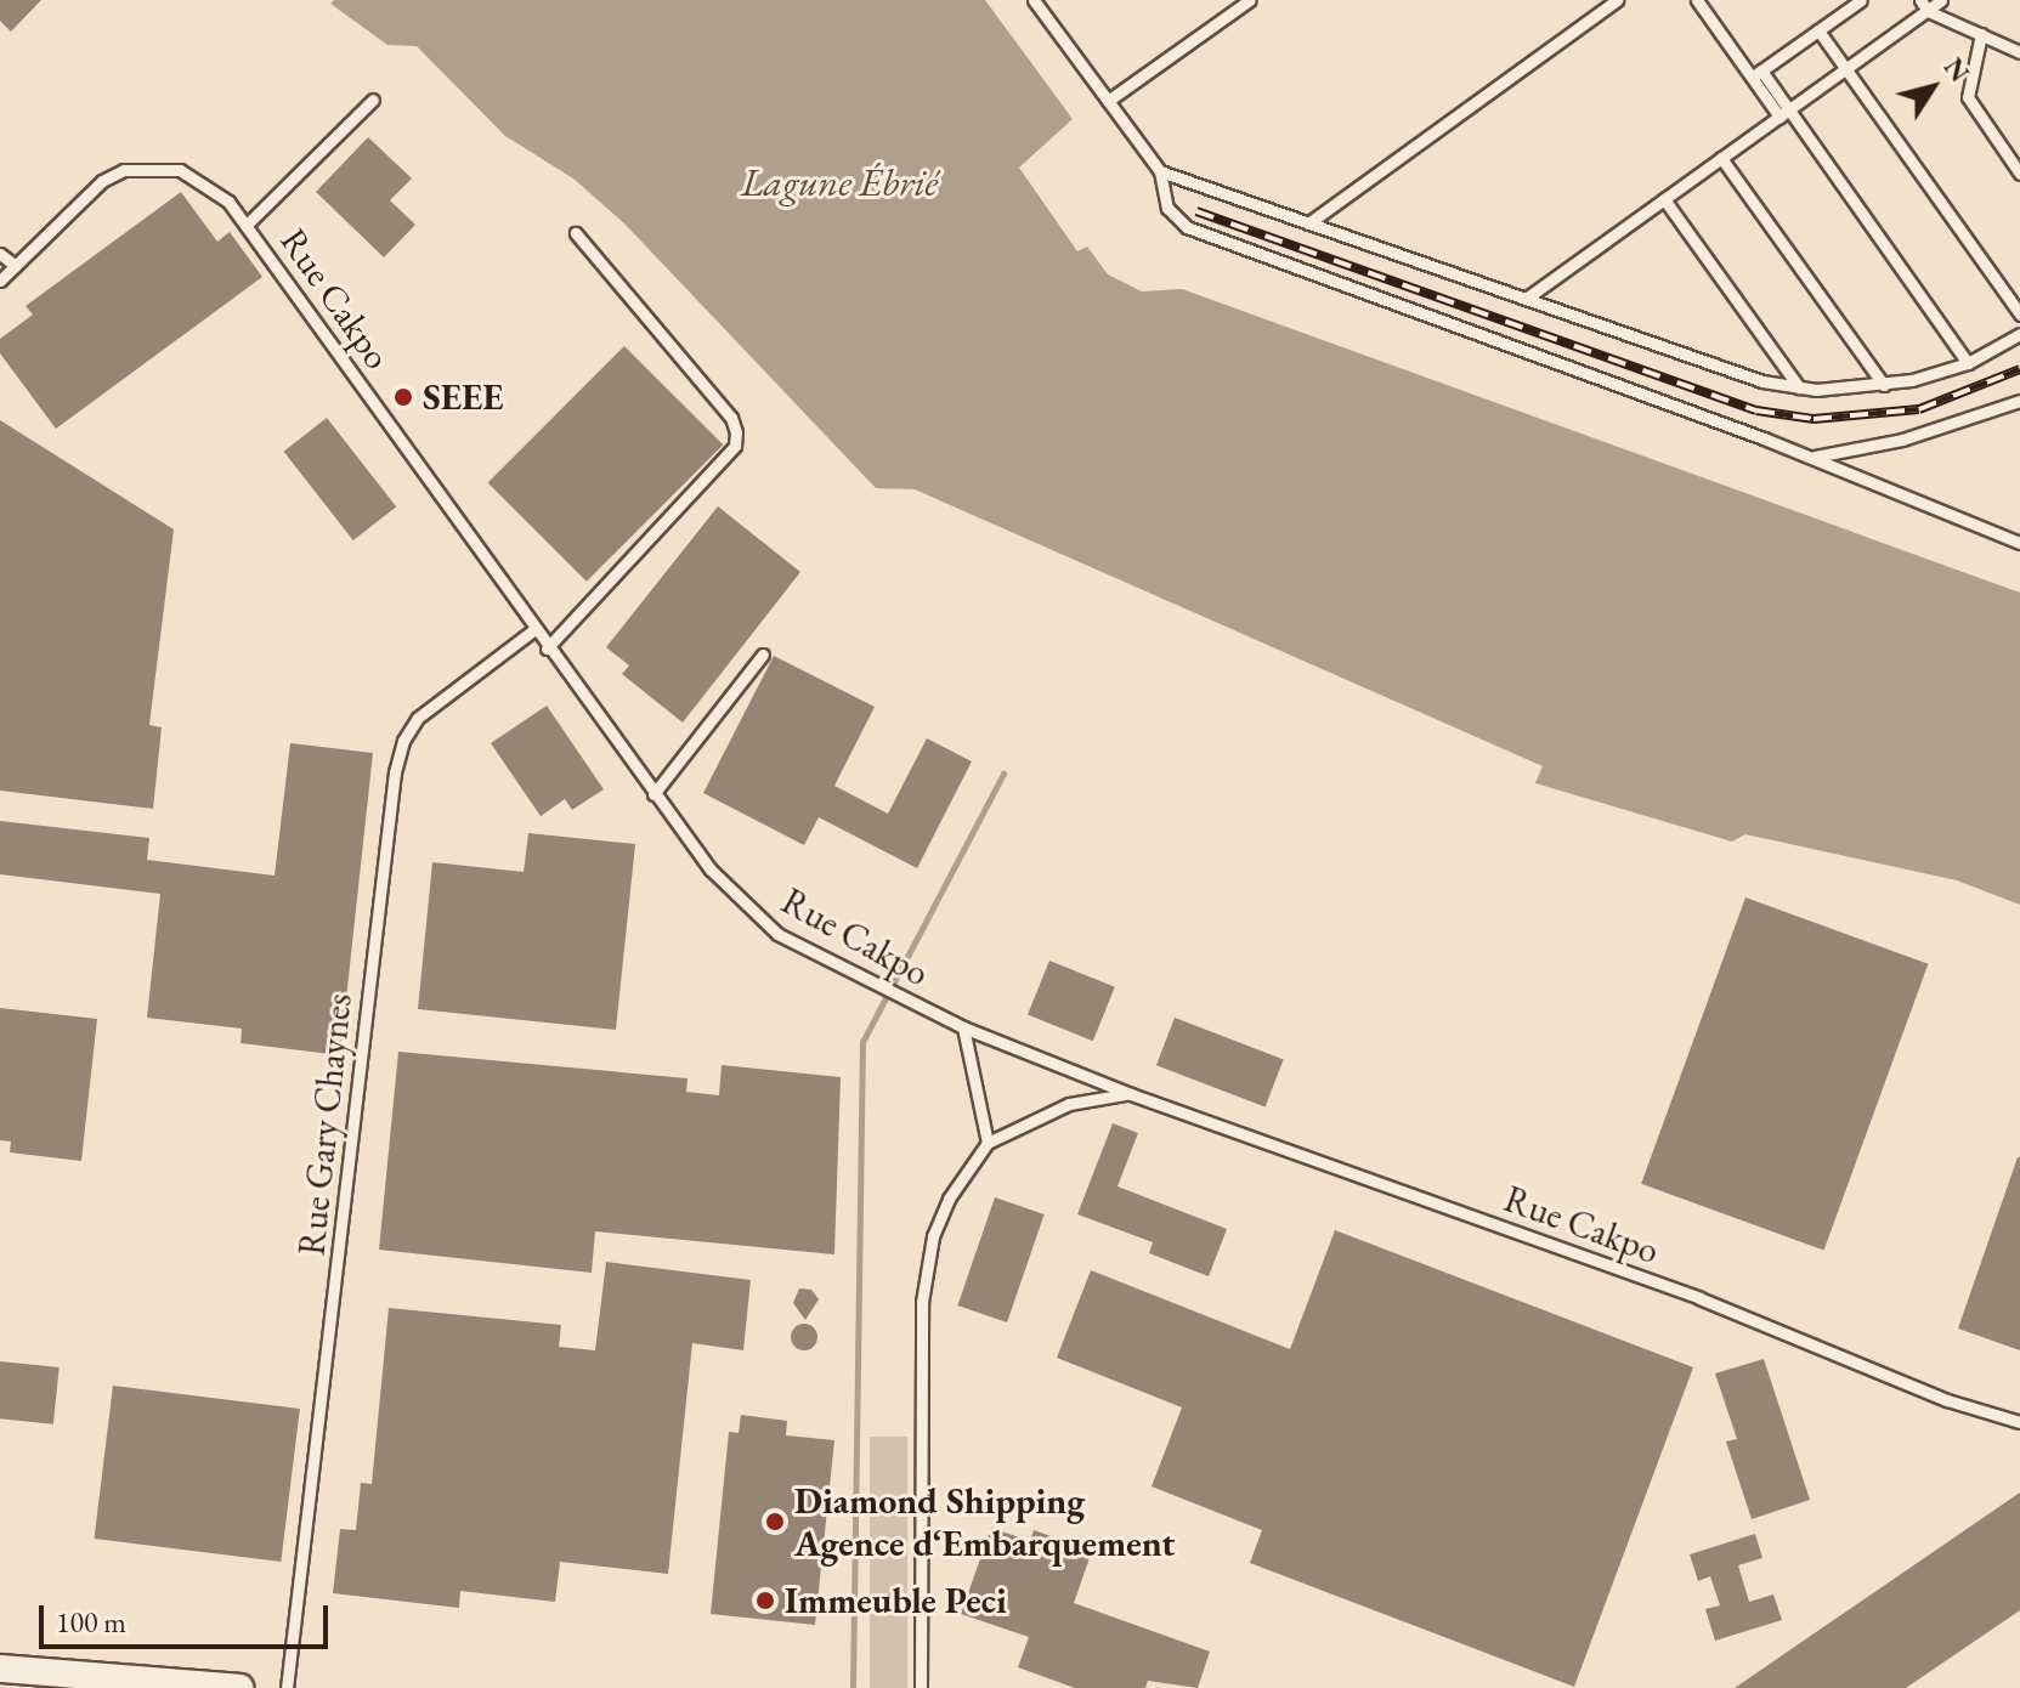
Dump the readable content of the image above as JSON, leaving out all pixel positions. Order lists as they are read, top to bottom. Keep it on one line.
{"streets":{"lane":["Rue Cakpo","Rue Gary Chaynes"]},"crossings":[["Rue Cakpo","Rue Gary Chaynes"]],"water":["Lagune Ébrié"],"places":["SEEE","Diamond Shipping Agence d‘Embarquement","Immeuble Peci"],"scale_bar":"100 m","north":"top right"}
